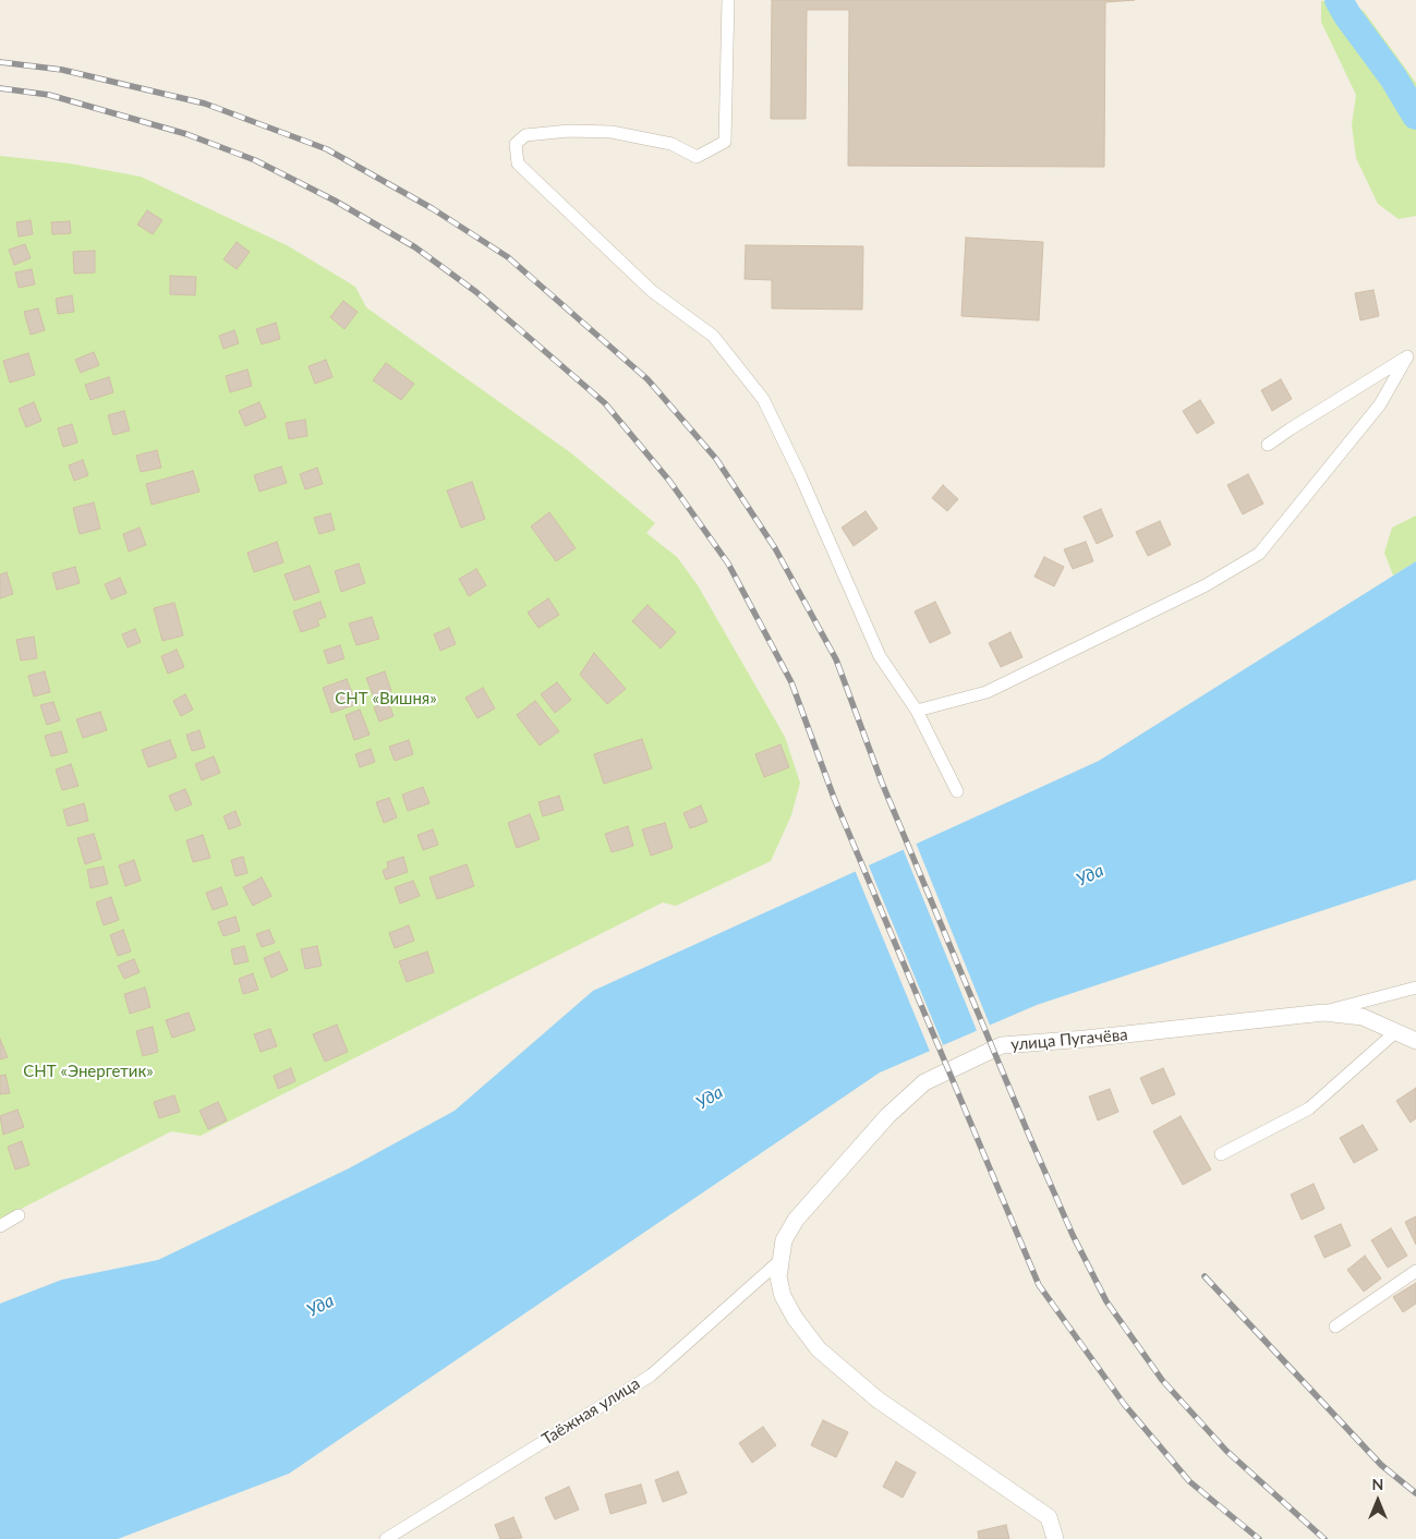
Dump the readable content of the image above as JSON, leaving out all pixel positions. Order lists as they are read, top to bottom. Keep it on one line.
{"streets":{"street":["улица Пугачёва","Таёжная улица"]},"crossings":[["улица Пугачёва","Таёжная улица"]],"water":["Уда"],"parks":["СНТ «Вишня»","СНТ «Энергетик»"],"north":"top"}
